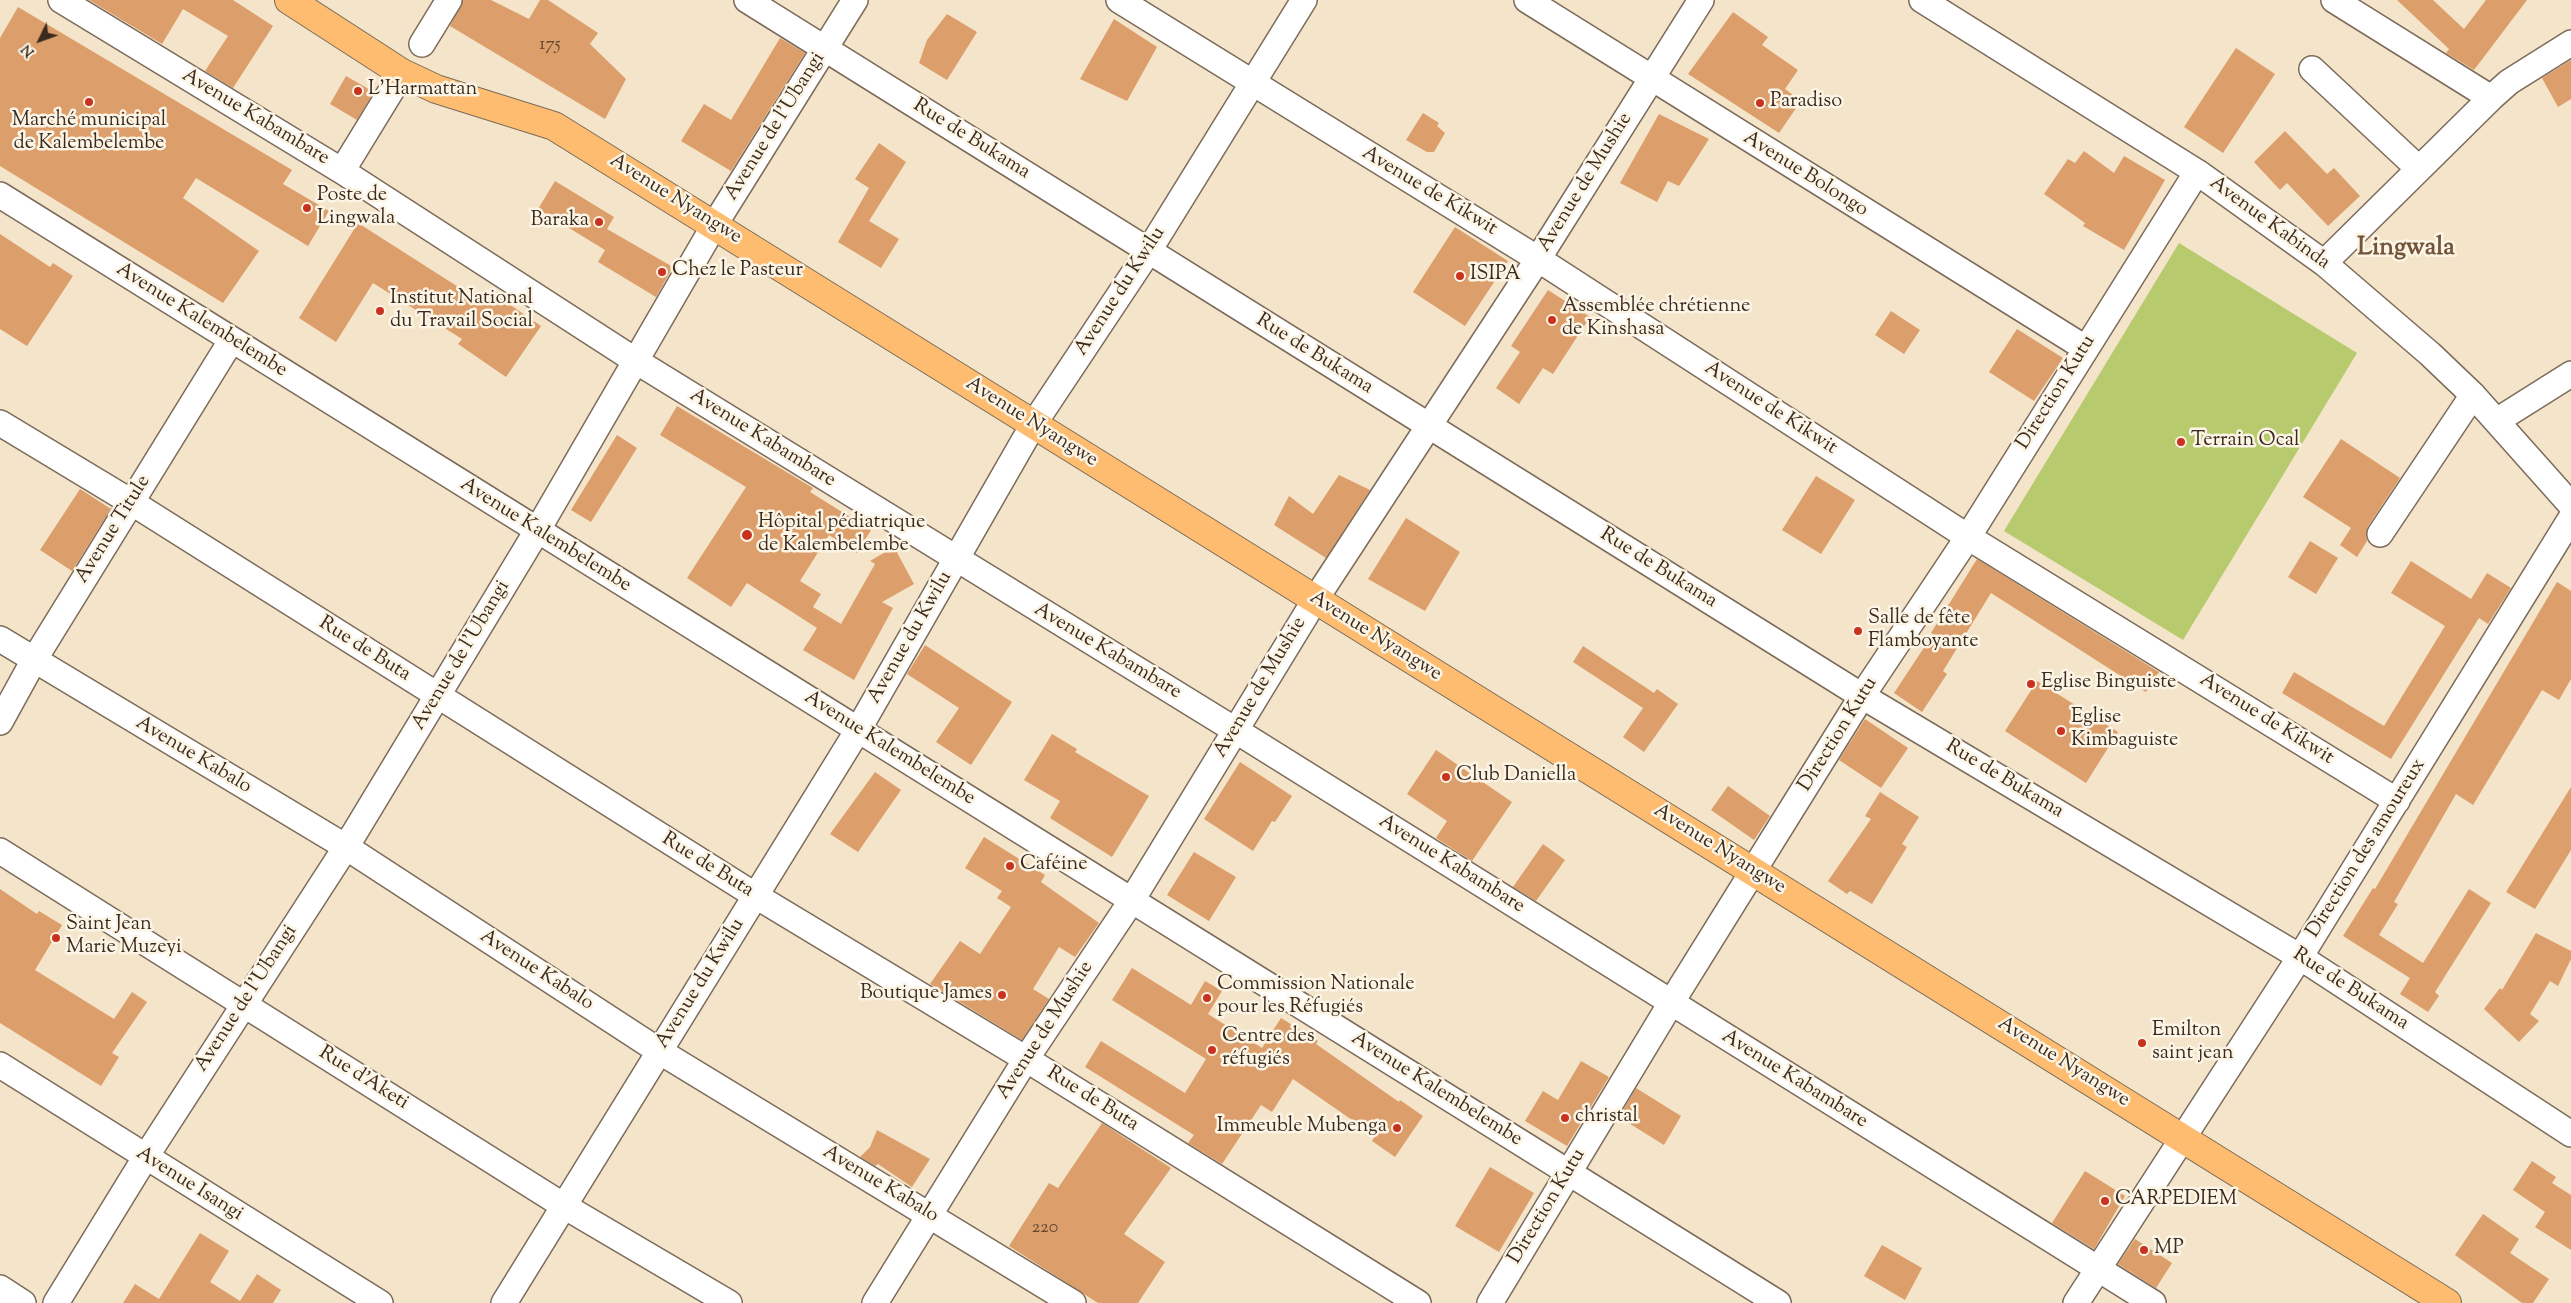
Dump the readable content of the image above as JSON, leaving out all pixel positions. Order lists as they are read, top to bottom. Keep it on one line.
{"streets":{"main road":["Avenue Nyangwe"],"street":["Avenue Kabambare","Avenue de l'Ubangi","Rue de Bukama","Avenue Bolongo","Avenue de Mushie","Avenue de Kikwit","Avenue Kabinda","Avenue du Kwilu","Avenue Kalembelembe","Direction Kutu","Avenue Titule","Rue de Buta","Avenue Kabalo","Direction des amoureux","Rue d'Aketi","Avenue Isangi"]},"crossings":[["Avenue Kabambare","Avenue de l'Ubangi"],["Avenue Kabambare","Avenue de Mushie"],["Avenue Kabambare","Avenue du Kwilu"],["Avenue Kabambare","Direction Kutu"],["Avenue Kabambare","Direction des amoureux"],["Avenue de l'Ubangi","Rue de Bukama"],["Avenue de l'Ubangi","Avenue Nyangwe"],["Avenue de l'Ubangi","Avenue Kalembelembe"],["Avenue de l'Ubangi","Rue de Buta"],["Avenue de l'Ubangi","Avenue Kabalo"],["Avenue de l'Ubangi","Rue d'Aketi"],["Avenue de l'Ubangi","Avenue Isangi"],["Rue de Bukama","Avenue de Mushie"],["Rue de Bukama","Avenue du Kwilu"],["Rue de Bukama","Direction Kutu"],["Rue de Bukama","Direction des amoureux"],["Avenue Bolongo","Avenue de Mushie"],["Avenue Bolongo","Direction Kutu"],["Avenue de Mushie","Avenue de Kikwit"],["Avenue de Mushie","Avenue Nyangwe"],["Avenue de Mushie","Avenue Kalembelembe"],["Avenue de Mushie","Rue de Buta"],["Avenue de Mushie","Avenue Kabalo"],["Avenue de Kikwit","Avenue du Kwilu"],["Avenue de Kikwit","Direction Kutu"],["Avenue de Kikwit","Direction des amoureux"],["Avenue Nyangwe","Avenue du Kwilu"],["Avenue Nyangwe","Direction Kutu"],["Avenue Nyangwe","Direction des amoureux"],["Avenue Kabinda","Direction Kutu"],["Avenue du Kwilu","Avenue Kalembelembe"],["Avenue du Kwilu","Rue de Buta"],["Avenue du Kwilu","Avenue Kabalo"],["Avenue du Kwilu","Rue d'Aketi"],["Avenue Kalembelembe","Direction Kutu"],["Avenue Kalembelembe","Avenue Titule"],["Avenue Titule","Rue de Buta"],["Avenue Titule","Avenue Kabalo"]],"districts":["Lingwala"],"places":["L'Harmattan","Marché municipal de Kalembelembe","Paradiso","Poste de Lingwala","Baraka","Chez le Pasteur","ISIPA","Institut National du Travail Social","Assemblée chrétienne de Kinshasa","Terrain Ocal","Hôpital pédiatrique de Kalembelembe","Salle de fête Flamboyante","Eglise Binguiste","Eglise Kimbaguiste","Club Daniella","Caféine","Saint Jean Marie Muzeyi","Boutique James","Commission Nationale pour les Réfugiés","Emilton saint jean","Centre des réfugiés","christal","Immeuble Mubenga","CARPEDIEM","MP"],"house_numbers":["175","220"],"north":"bottom left"}
